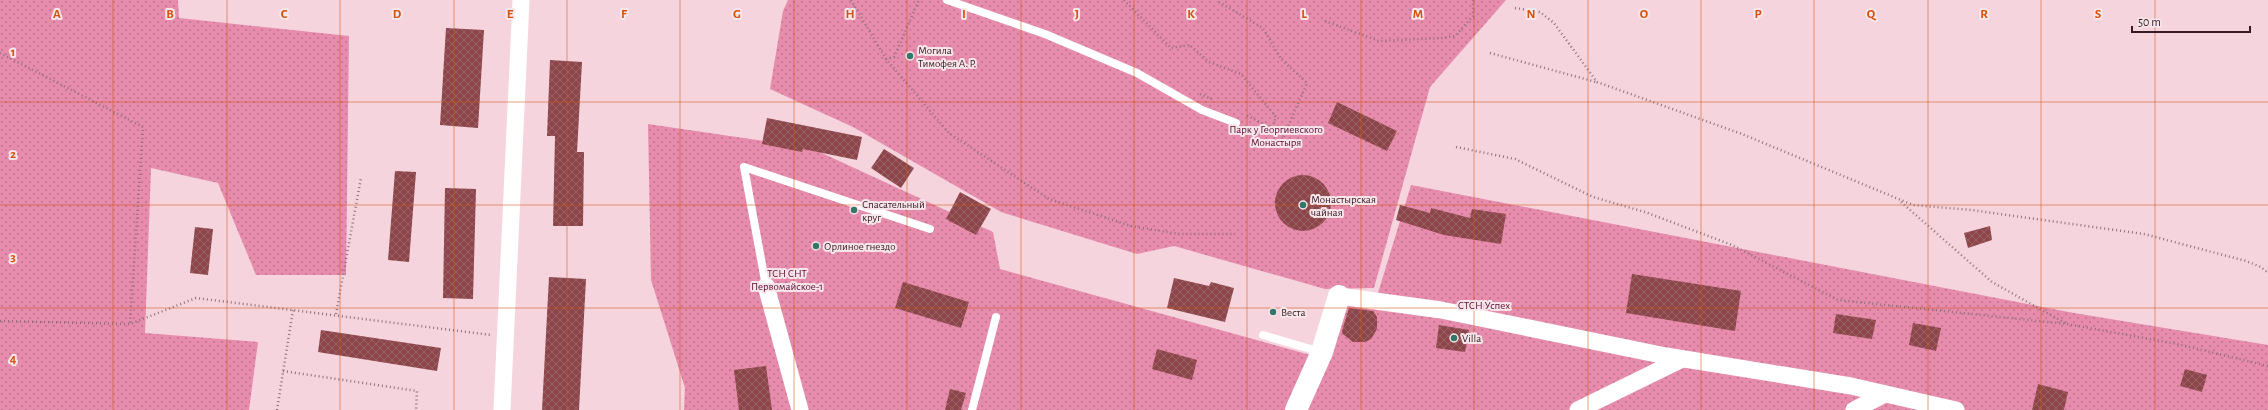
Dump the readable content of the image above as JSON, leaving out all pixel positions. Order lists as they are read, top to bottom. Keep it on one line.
{"parks":["Парк у Георгиевского Монастыря","ТСН СНТ Первомайское-1","СТСН Успех"],"places":["Могила Тимофея А. Р.","Монастырская чайная","Спасательный круг","Орлиное гнездо","Веста","Villa"],"scale_bar":"50 m","grid":{"columns":["A","B","C","D","E","F","G","H","I","J","K","L","M","N","O","P","Q","R","S"],"rows":["1","2","3","4"]}}
